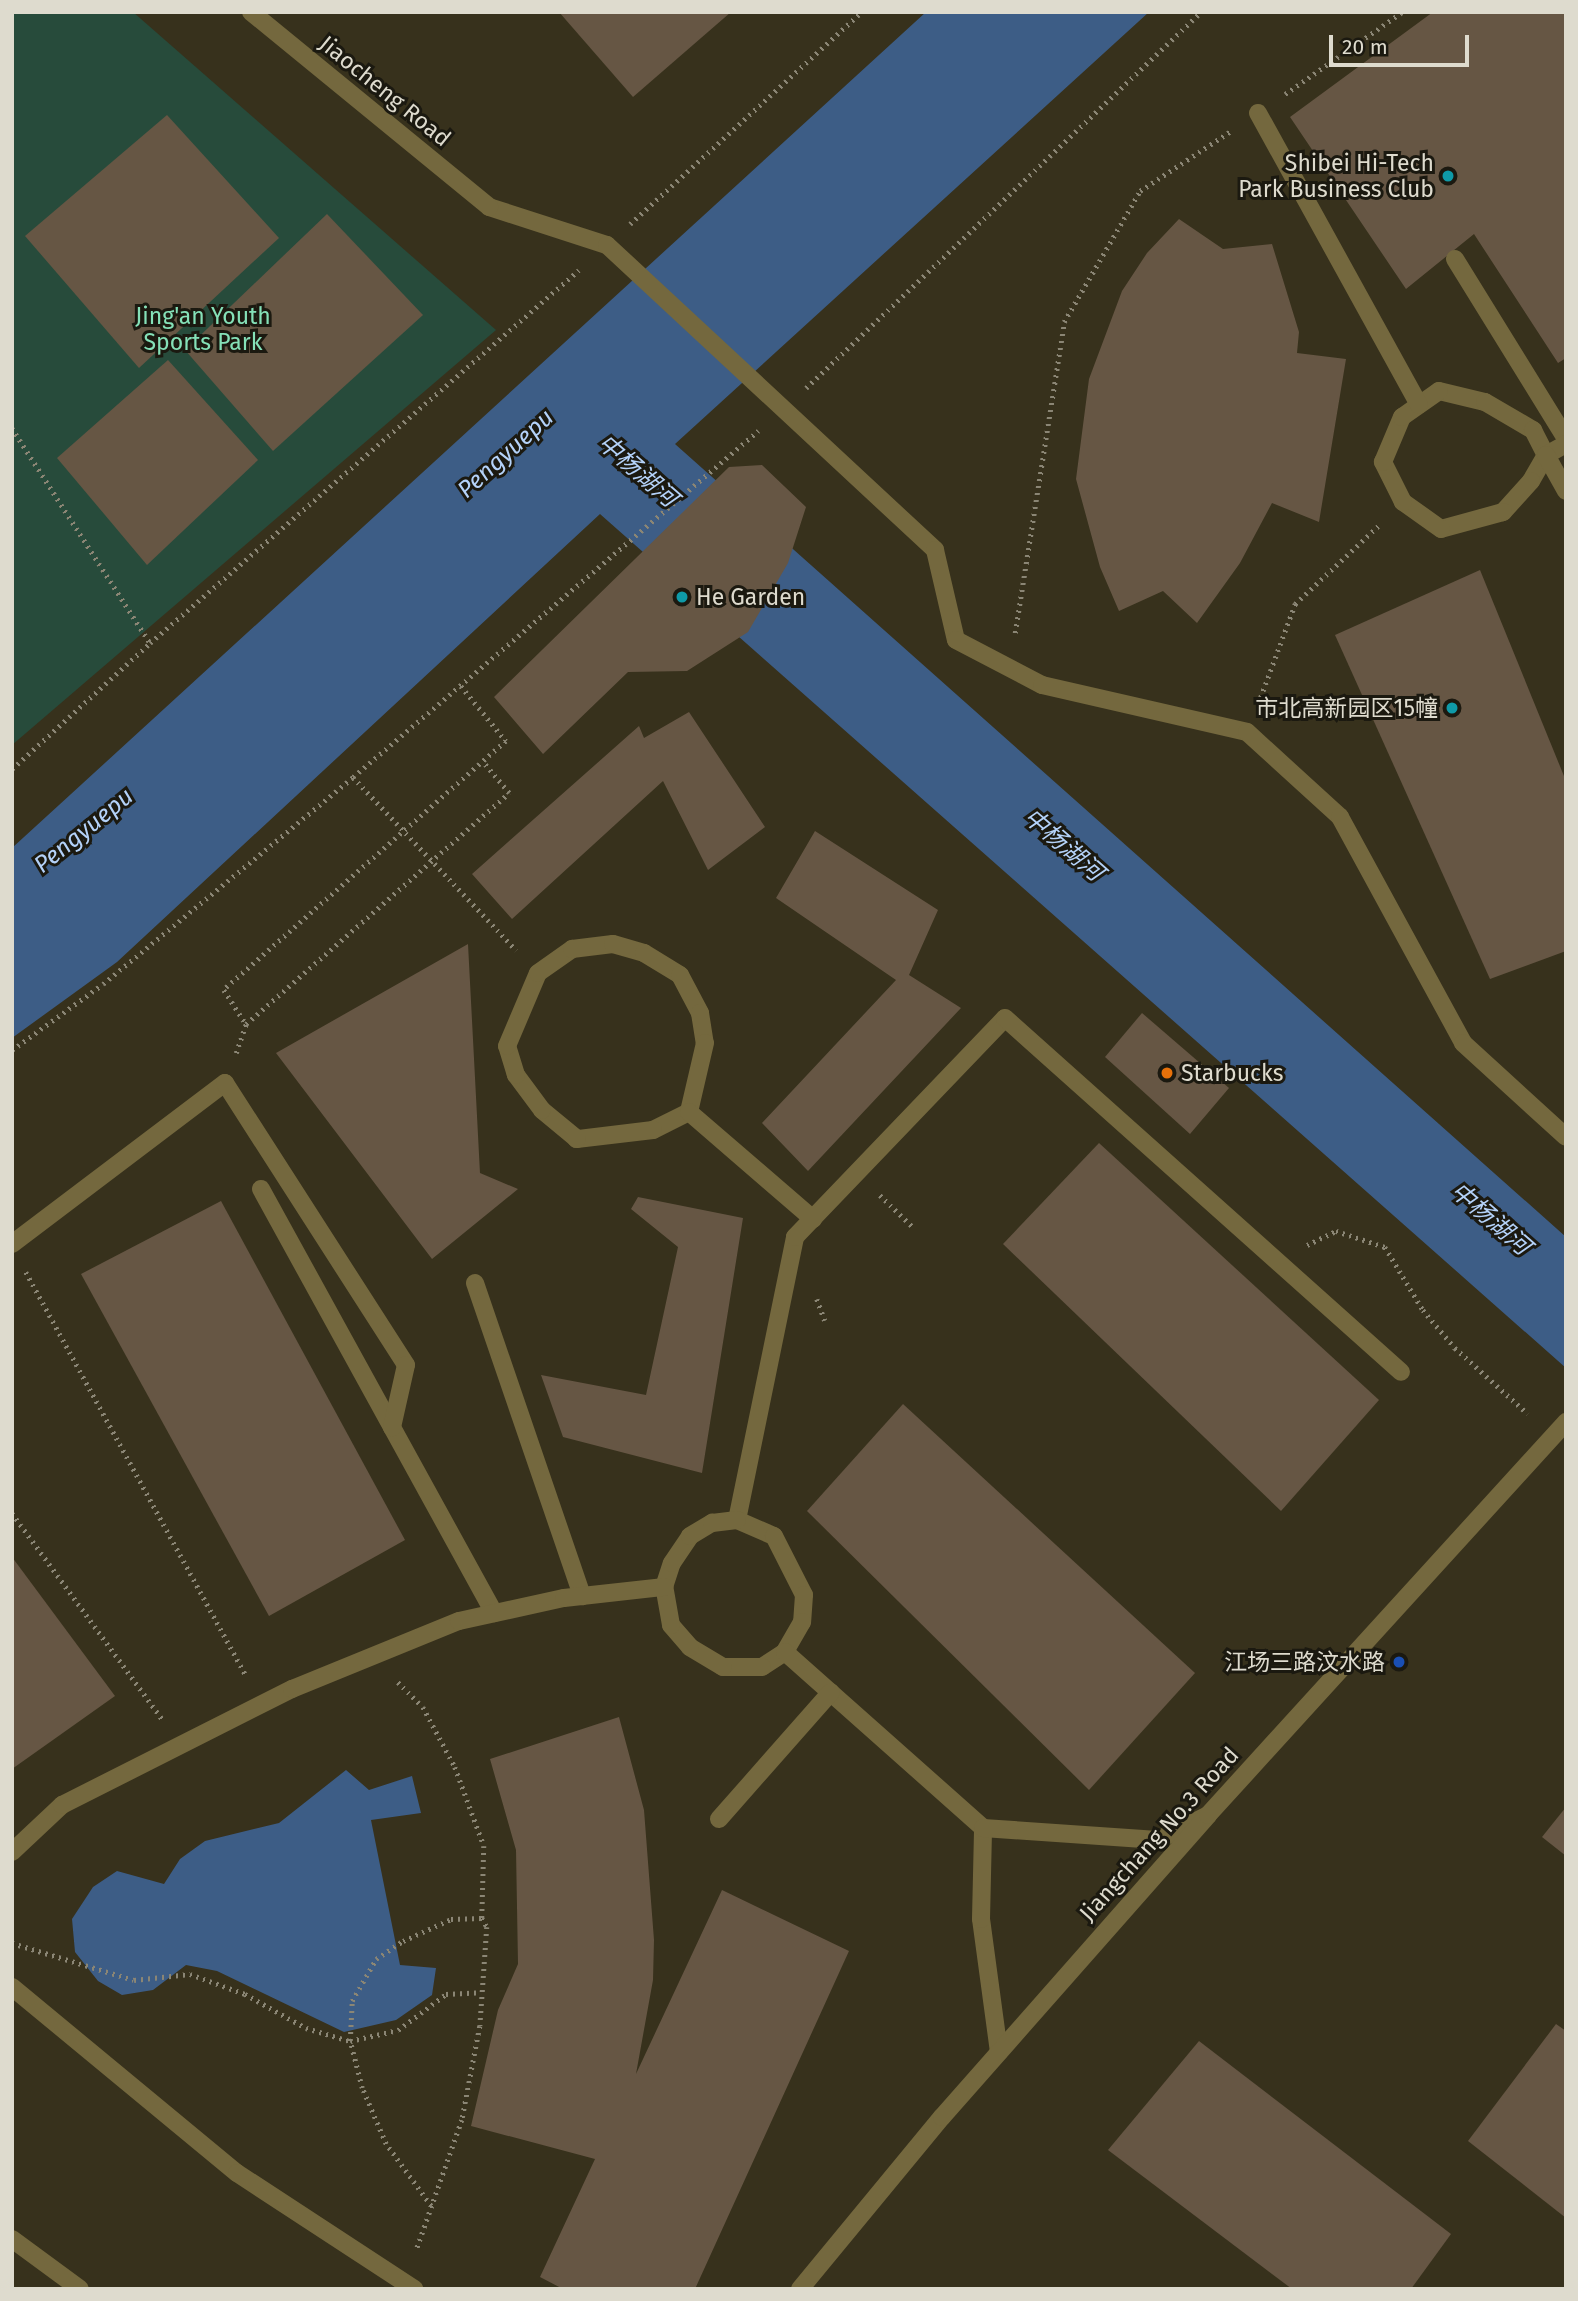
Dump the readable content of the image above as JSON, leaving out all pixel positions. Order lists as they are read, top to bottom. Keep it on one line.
{"streets":{"street":["Jiaocheng Road","Jiangchang No.3 Road"]},"water":["Pengyuepu","中杨湖河"],"parks":["Jing'an Youth Sports Park"],"places":["Shibei Hi-Tech Park Business Club","He Garden","市北高新园区15幢","Starbucks","江场三路汶水路"],"scale_bar":"20 m"}
